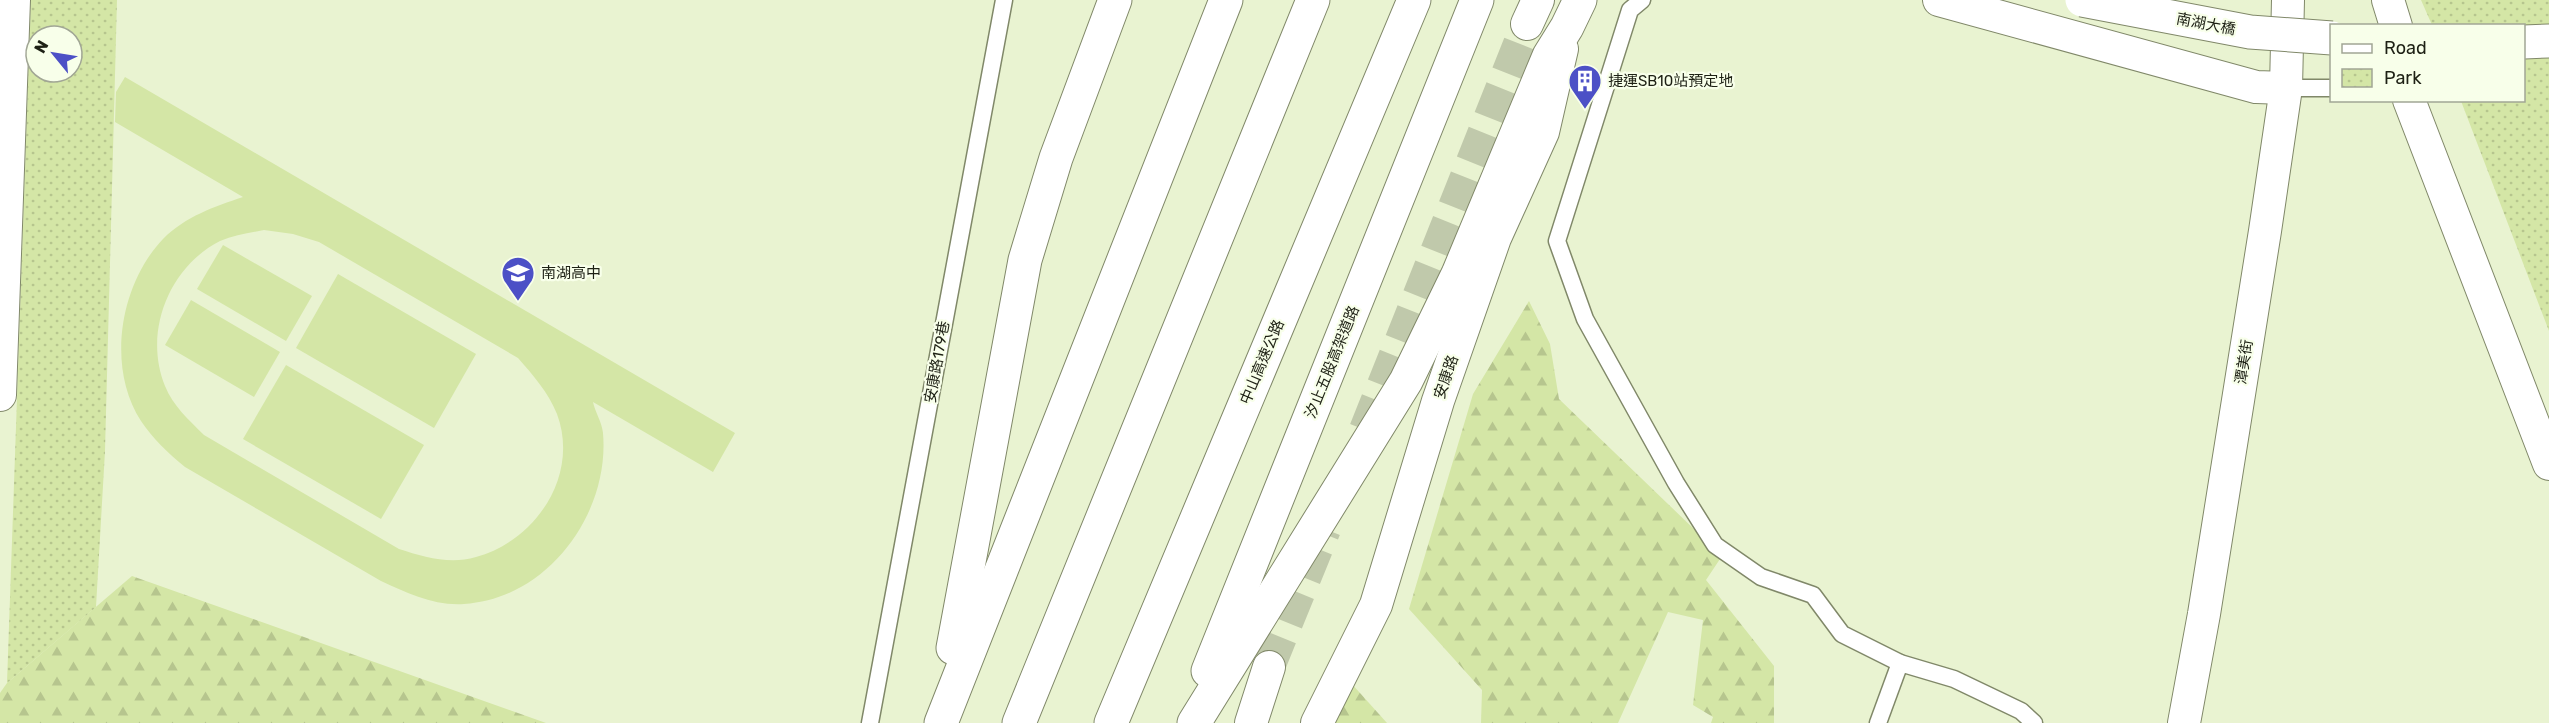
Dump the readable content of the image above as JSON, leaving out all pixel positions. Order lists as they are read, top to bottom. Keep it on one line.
{"streets":{"main road":["南湖大橋","中山高速公路","汐止五股高架道路"],"street":["潭美街","安康路"],"lane":["安康路179巷"]},"places":{"building":["捷運SB10站預定地"],"school or university":["南湖高中"]},"legend":["Road","Park"],"north":"top left"}
